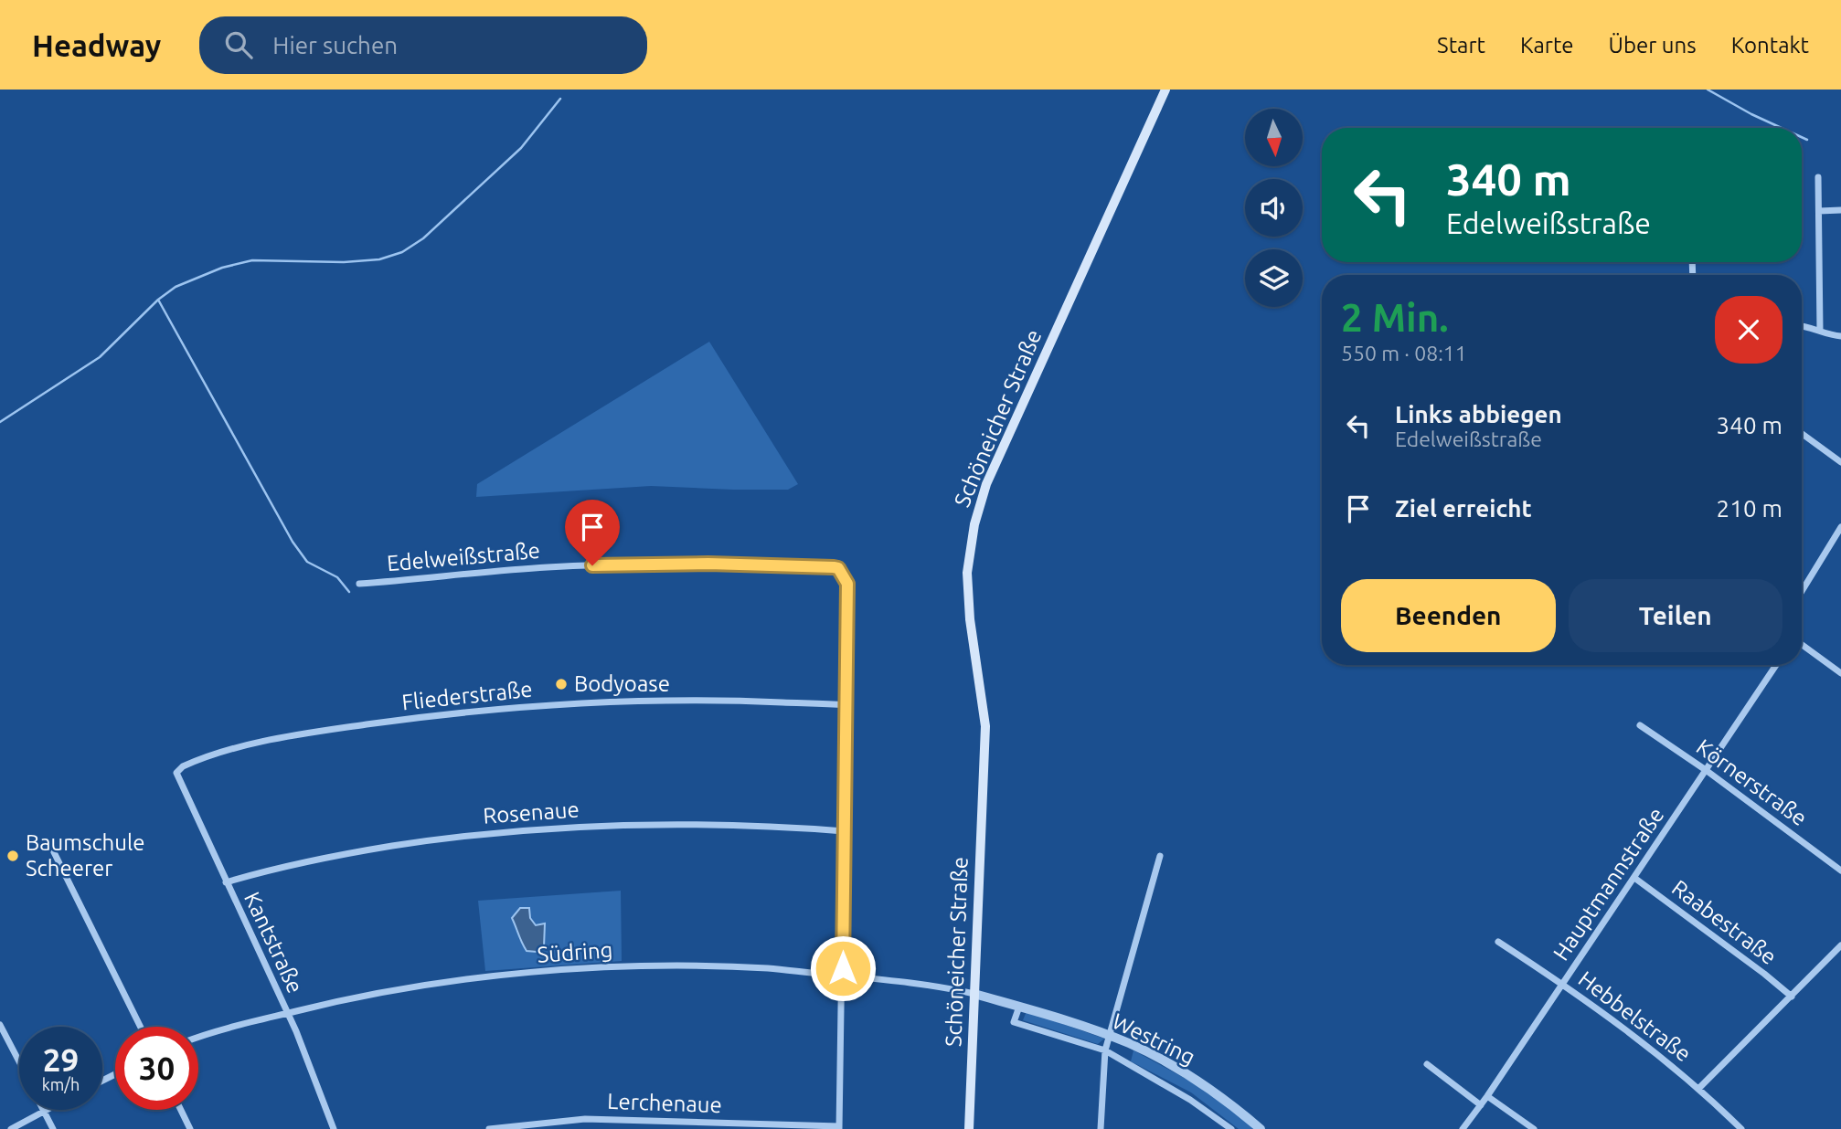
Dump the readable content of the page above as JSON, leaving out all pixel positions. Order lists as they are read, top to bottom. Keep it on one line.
{"streets":{"main road":["Schöneicher Straße"],"street":["Edelweißstraße","Fliederstraße","Körnerstraße","Rosenaue","Hauptmannstraße","Raabestraße","Kantstraße","Südring","Hebbelstraße","Westring","Lerchenaue"]},"crossings":[["Schöneicher Straße","Südring"],["Schöneicher Straße","Westring"],["Edelweißstraße","Fliederstraße"],["Fliederstraße","Kantstraße"],["Körnerstraße","Hauptmannstraße"],["Rosenaue","Kantstraße"],["Hauptmannstraße","Raabestraße"],["Hauptmannstraße","Hebbelstraße"],["Kantstraße","Südring"],["Südring","Westring"]],"places":["Bodyoase","Baumschule Scheerer"],"north":"bottom","page":{"header":"Headway","search":"Hier suchen","nav":["Start","Karte","Über uns","Kontakt"],"turn":["340 m","Edelweißstraße"],"heading":["2 Min.","550 m · 08:11"],"list":[{"name":"Links abbiegen","note":"Edelweißstraße","value":"340 m"},{"name":"Ziel erreicht","value":"210 m"}],"buttons":["Beenden","Teilen"],"speed":"29 km/h","limit":"30"}}
